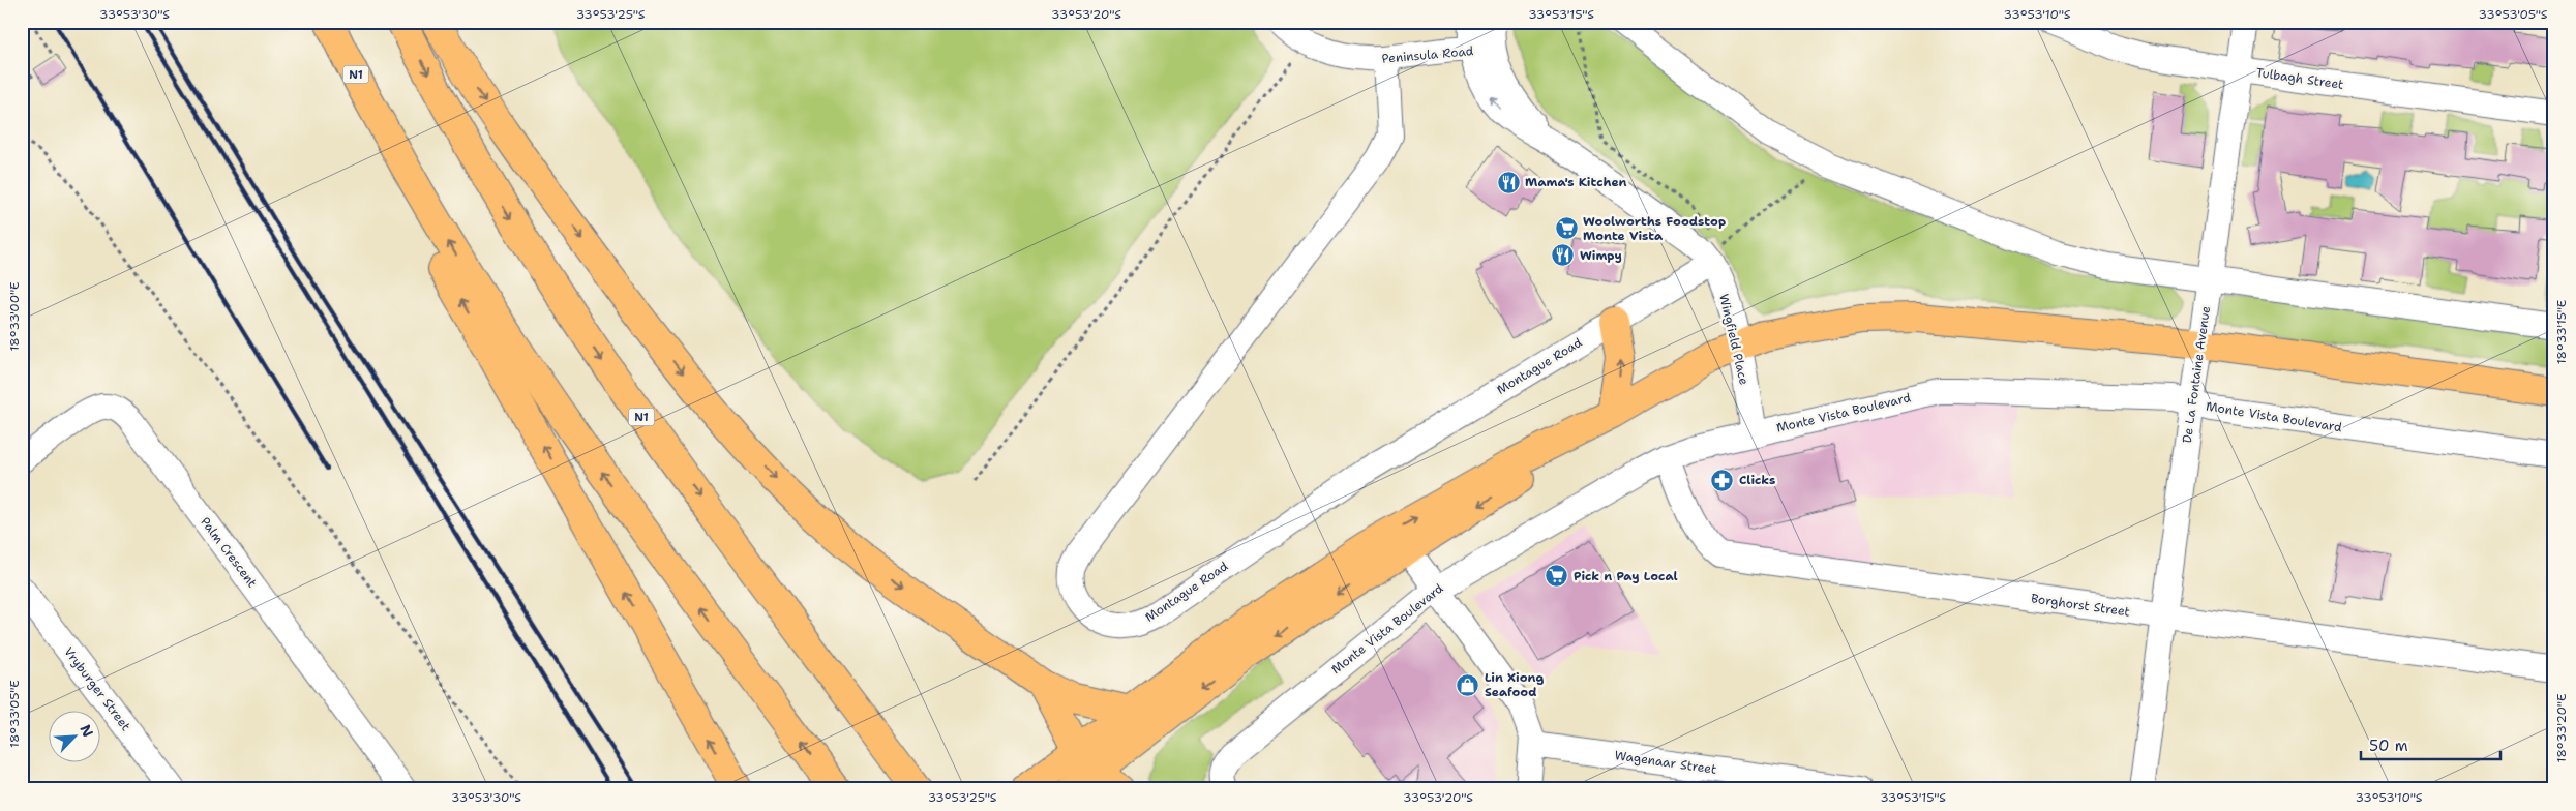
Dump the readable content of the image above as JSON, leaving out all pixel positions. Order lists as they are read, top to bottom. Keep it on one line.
{"streets":{"main road":["N1"],"street":["Peninsula Road","Tulbagh Street","Wingfield Place","Montague Road","De La Fontaine Avenue","Monte Vista Boulevard","Palm Crescent","Borghorst Street","Vryburger Street","Wagenaar Street"]},"crossings":[["Peninsula Road","Wingfield Place"],["Peninsula Road","Montague Road"],["Tulbagh Street","De La Fontaine Avenue"],["Wingfield Place","Montague Road"],["Wingfield Place","Monte Vista Boulevard"],["De La Fontaine Avenue","Monte Vista Boulevard"],["De La Fontaine Avenue","Borghorst Street"],["Monte Vista Boulevard","Borghorst Street"]],"places":{"restaurant":["Mama's Kitchen","Wimpy"],"supermarket":["Woolworths Foodstop Monte Vista","Pick n Pay Local"],"pharmacy":["Clicks"],"shop":["Lin Xiong Seafood"]},"scale_bar":"50 m","north":"top right","coordinates":["33°53'30\"S","33°53'25\"S","33°53'20\"S","33°53'15\"S","33°53'10\"S","33°53'05\"S","18°33'00\"E","18°33'15\"E","18°33'05\"E","18°33'20\"E"]}
